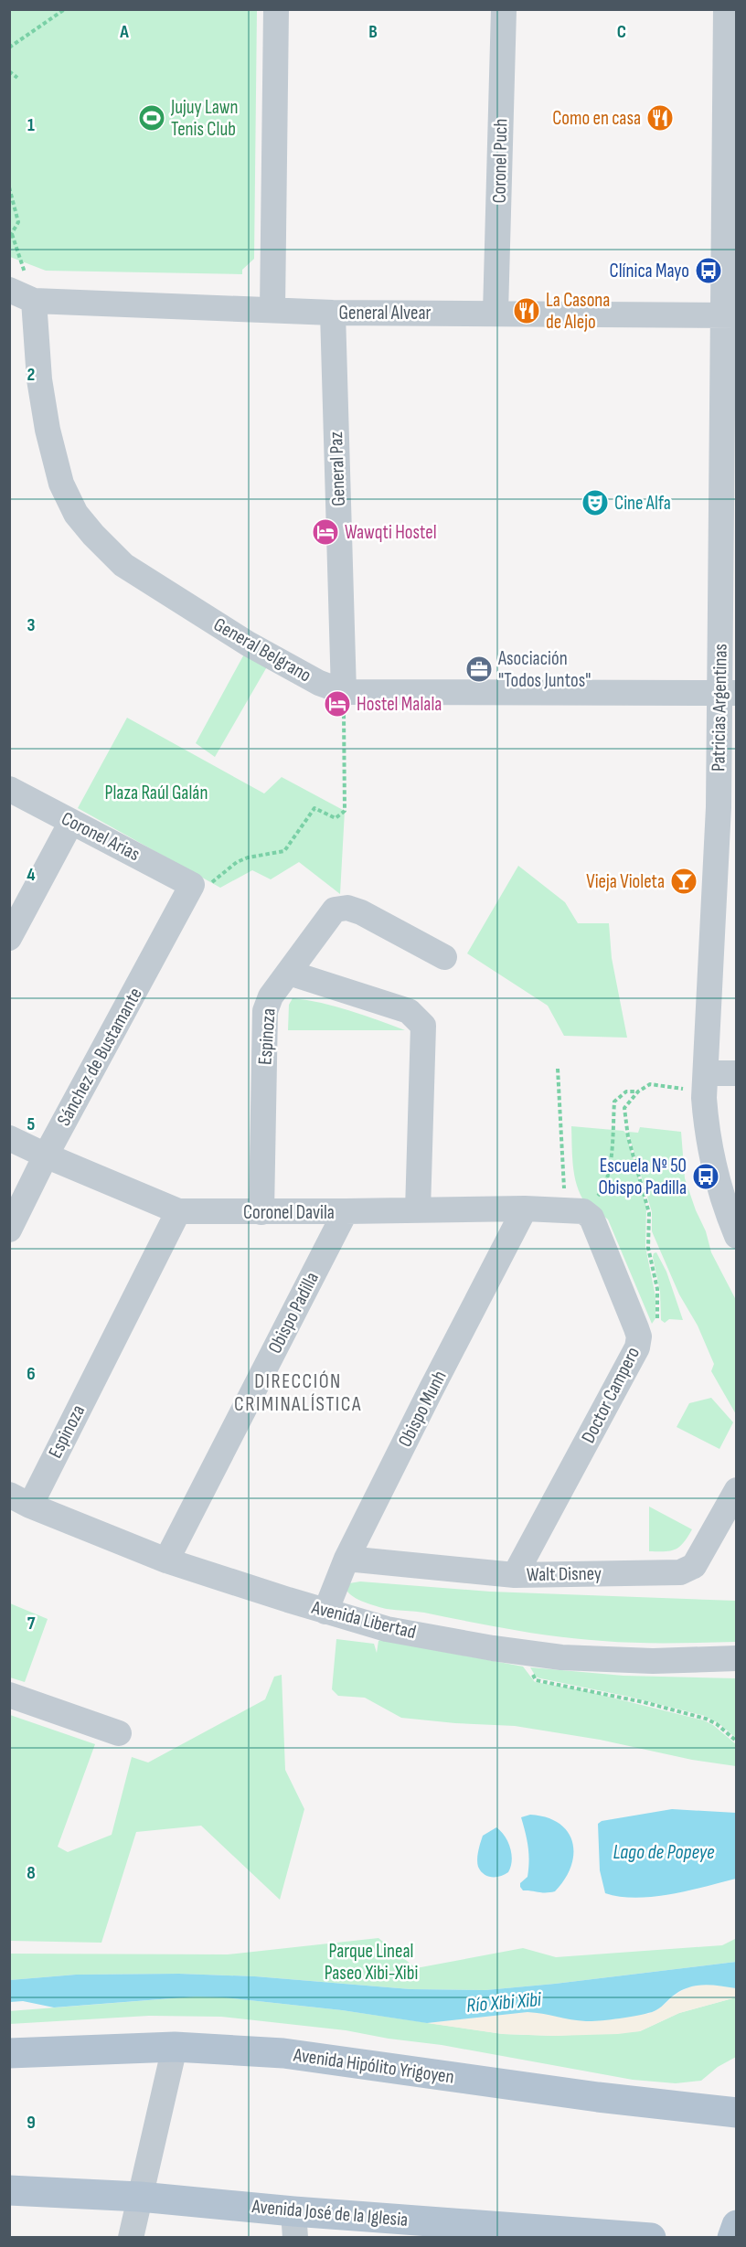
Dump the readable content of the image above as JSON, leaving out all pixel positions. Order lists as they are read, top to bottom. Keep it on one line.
{"streets":{"main road":["Avenida Hipólito Yrigoyen","Avenida José de la Iglesia"],"street":["Coronel Puch","General Alvear","General Paz","General Belgrano","Patricias Argentinas","Coronel Arias","Espinoza","Sánchez de Bustamante","Coronel Davila","Obispo Padilla","Doctor Campero","Obispo Munh","Walt Disney","Avenida Libertad"]},"crossings":[["Coronel Puch","General Alvear"],["General Alvear","General Paz"],["General Alvear","General Belgrano"],["General Alvear","Patricias Argentinas"],["General Paz","General Belgrano"],["General Belgrano","Patricias Argentinas"],["Coronel Arias","Sánchez de Bustamante"],["Espinoza","Coronel Davila"],["Espinoza","Avenida Libertad"],["Sánchez de Bustamante","Coronel Davila"],["Coronel Davila","Obispo Padilla"],["Coronel Davila","Doctor Campero"],["Coronel Davila","Obispo Munh"],["Obispo Padilla","Avenida Libertad"],["Doctor Campero","Walt Disney"],["Obispo Munh","Walt Disney"],["Obispo Munh","Avenida Libertad"]],"districts":["DIRECCIÓN CRIMINALÍSTICA"],"water":["Lago de Popeye","Río Xibi Xibi"],"parks":["Plaza Raúl Galán","Parque Lineal Paseo Xibi-Xibi"],"places":{"sports":["Jujuy Lawn Tenis Club"],"restaurant":["Como en casa","La Casona de Alejo"],"bus stop":["Clínica Mayo","Escuela Nº 50 Obispo Padilla"],"theatre":["Cine Alfa"],"hotel":["Wawqti Hostel","Hostel Malala"],"office":["Asociación \"Todos Juntos\""],"bar":["Vieja Violeta"]},"grid":{"columns":["A","B","C"],"rows":["1","2","3","4","5","6","7","8","9"]}}
